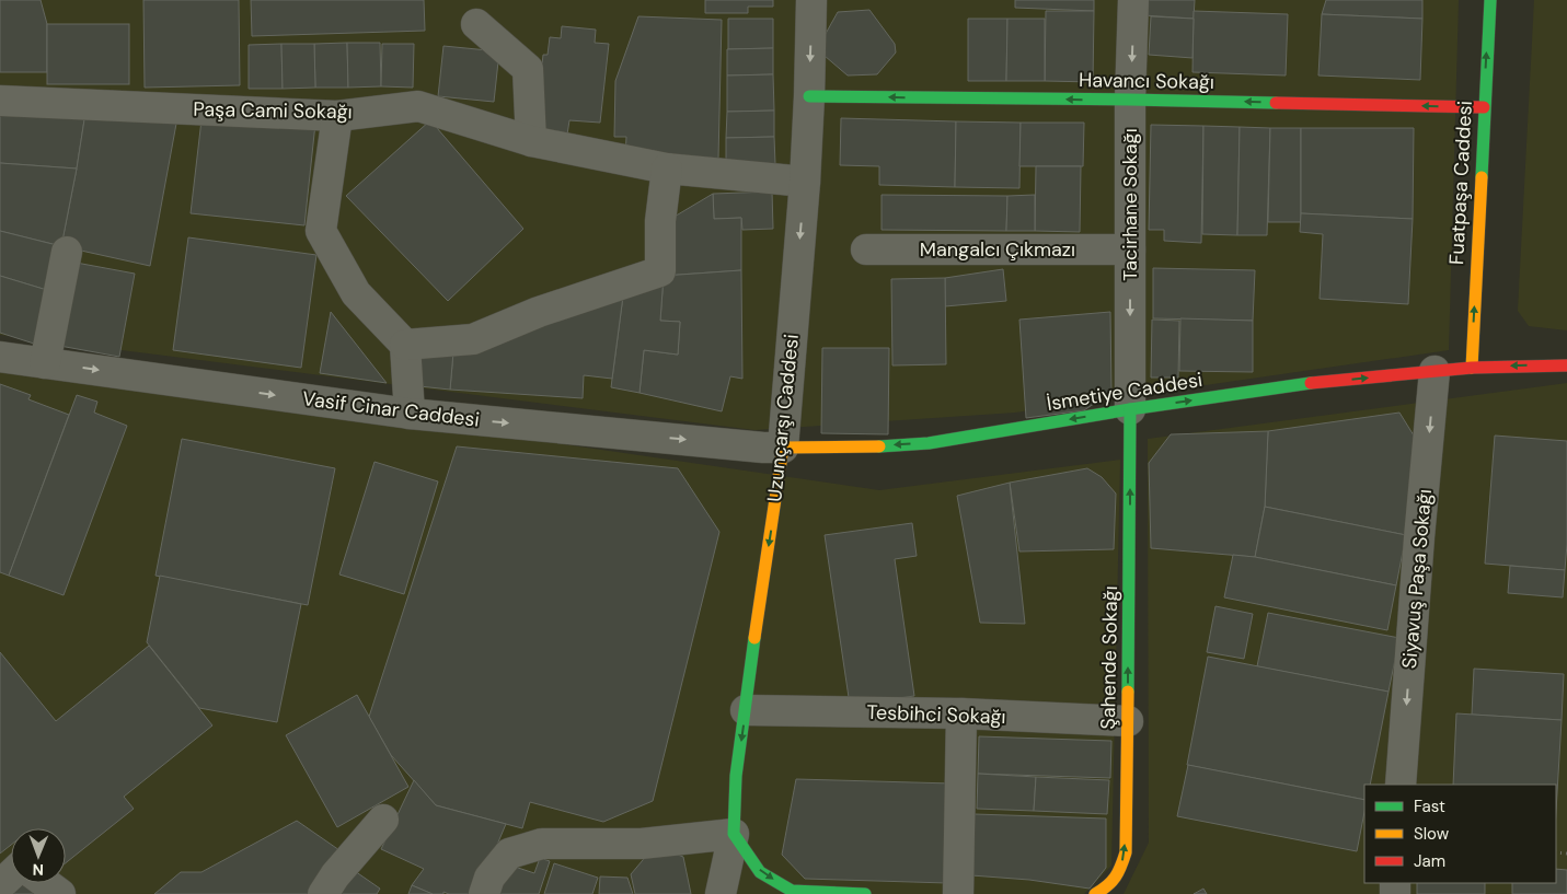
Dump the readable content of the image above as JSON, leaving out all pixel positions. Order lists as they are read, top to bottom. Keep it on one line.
{"streets":{"street":["Havancı Sokağı","Paşa Cami Sokağı","Fuatpaşa Caddesi","Tacirhane Sokağı","Mangalcı Çıkmazı","İsmetiye Caddesi","Vasif Cinar Caddesi","Uzunçarşı Caddesi","Siyavuş Paşa Sokağı","Şahende Sokağı","Tesbihci Sokağı"]},"crossings":[["Havancı Sokağı","Fuatpaşa Caddesi"],["Havancı Sokağı","Tacirhane Sokağı"],["Havancı Sokağı","Uzunçarşı Caddesi"],["Paşa Cami Sokağı","Uzunçarşı Caddesi"],["Fuatpaşa Caddesi","İsmetiye Caddesi"],["Tacirhane Sokağı","Mangalcı Çıkmazı"],["Tacirhane Sokağı","İsmetiye Caddesi"],["Tacirhane Sokağı","Şahende Sokağı"],["İsmetiye Caddesi","Vasif Cinar Caddesi"],["İsmetiye Caddesi","Uzunçarşı Caddesi"],["İsmetiye Caddesi","Siyavuş Paşa Sokağı"],["İsmetiye Caddesi","Şahende Sokağı"],["Vasif Cinar Caddesi","Uzunçarşı Caddesi"],["Uzunçarşı Caddesi","Tesbihci Sokağı"],["Şahende Sokağı","Tesbihci Sokağı"]],"one_way":["Havancı Sokağı","Fuatpaşa Caddesi","Tacirhane Sokağı","Vasif Cinar Caddesi","Uzunçarşı Caddesi","Siyavuş Paşa Sokağı","Şahende Sokağı"],"legend":["Fast","Slow","Jam"],"north":"bottom"}
